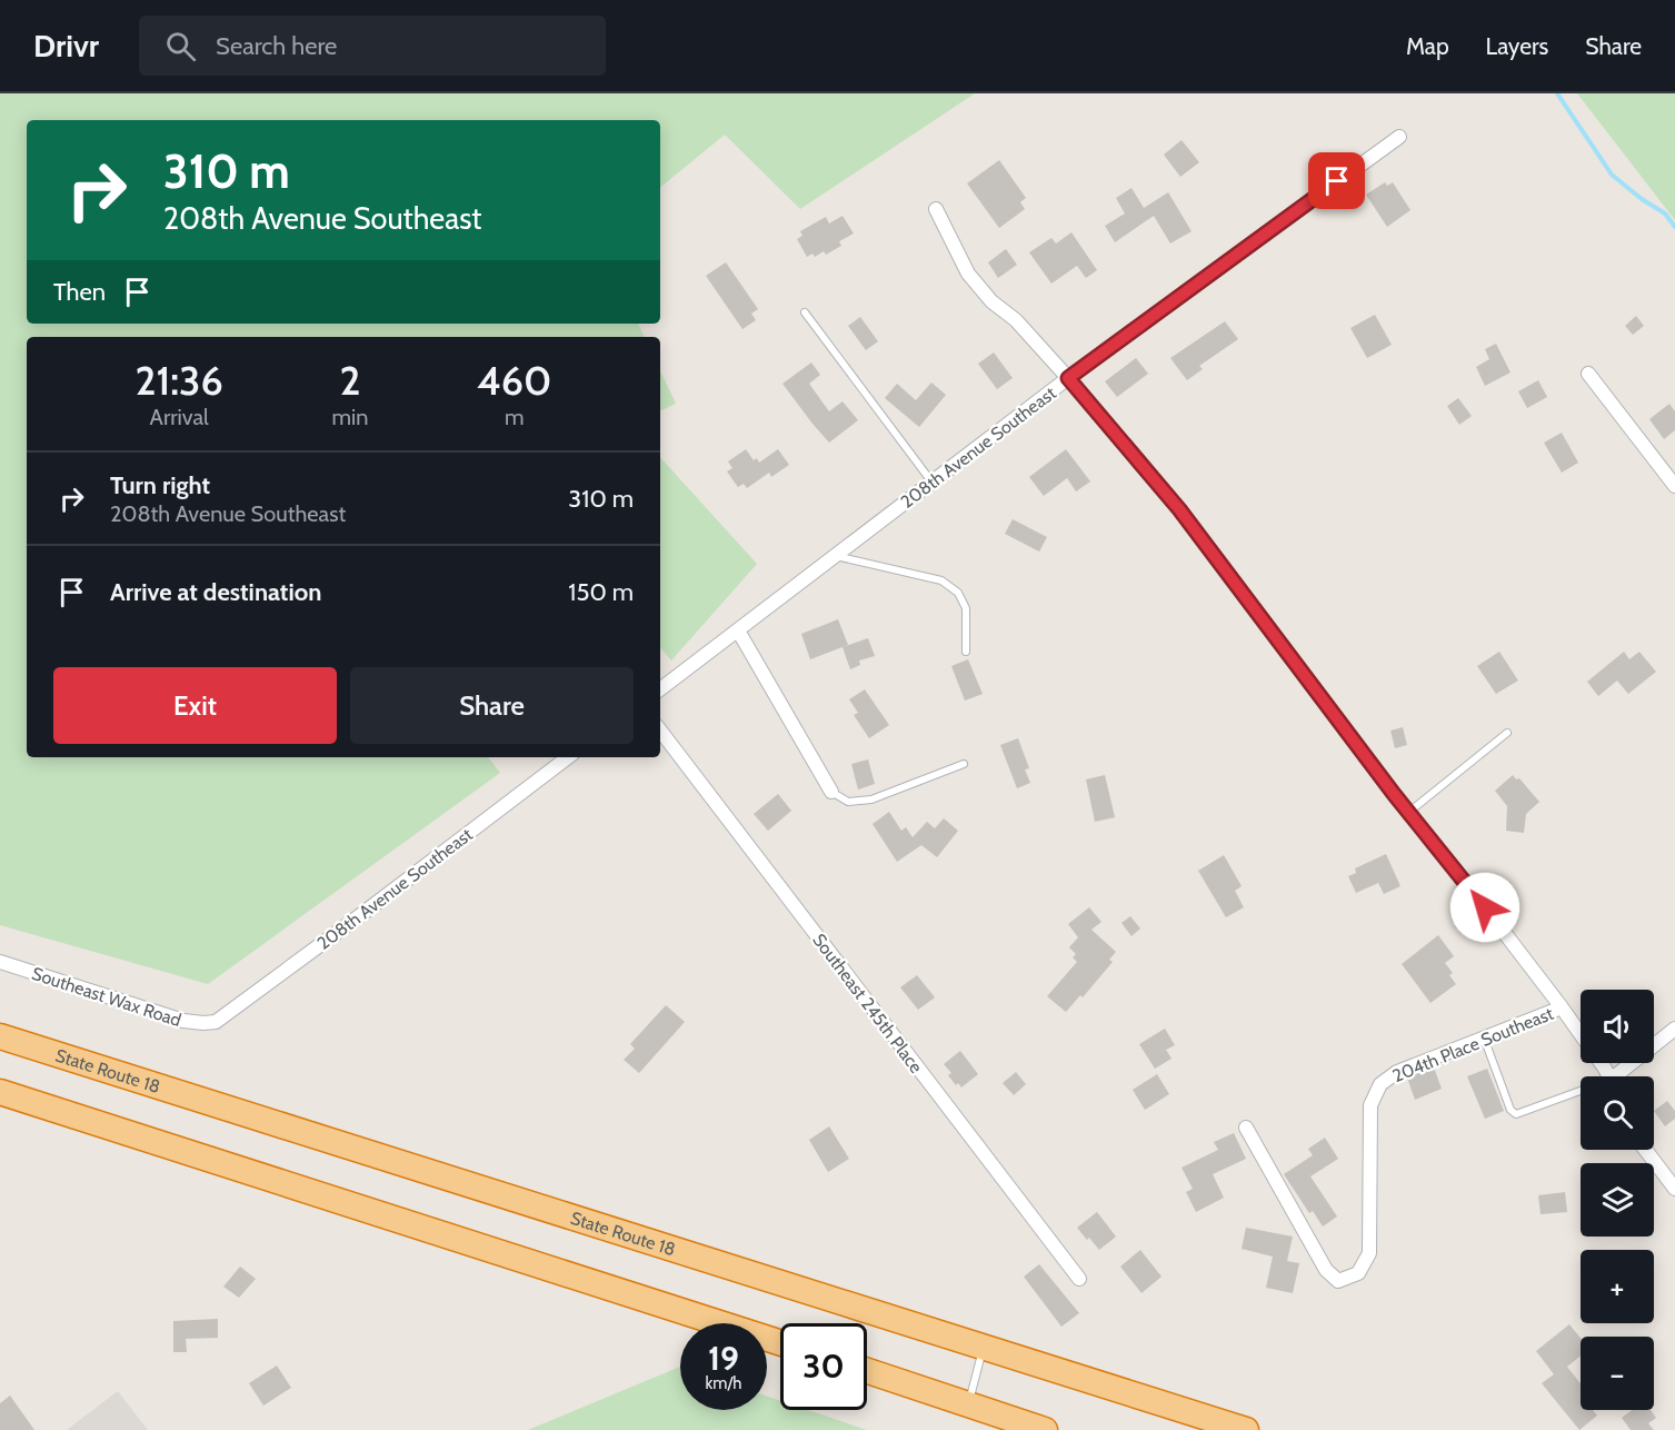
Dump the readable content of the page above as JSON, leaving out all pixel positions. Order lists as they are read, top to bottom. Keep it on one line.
{"streets":{"highway":["State Route 18"],"street":["208th Avenue Southeast","Southeast Wax Road","Southeast 245th Place","204th Place Southeast"]},"crossings":[["208th Avenue Southeast","Southeast Wax Road"]],"page":{"header":"Drivr","search":"Search here","nav":["Map","Layers","Share"],"turn":["310 m","208th Avenue Southeast"],"then":"Then","eta":["21:36","Arrival","2","min","460","m"],"list":[{"name":"Turn right","note":"208th Avenue Southeast","value":"310 m"},{"name":"Arrive at destination","value":"150 m"}],"buttons":["Exit","Share"],"map_buttons":["+","−"],"speed":"19 km/h","limit":"30"}}
